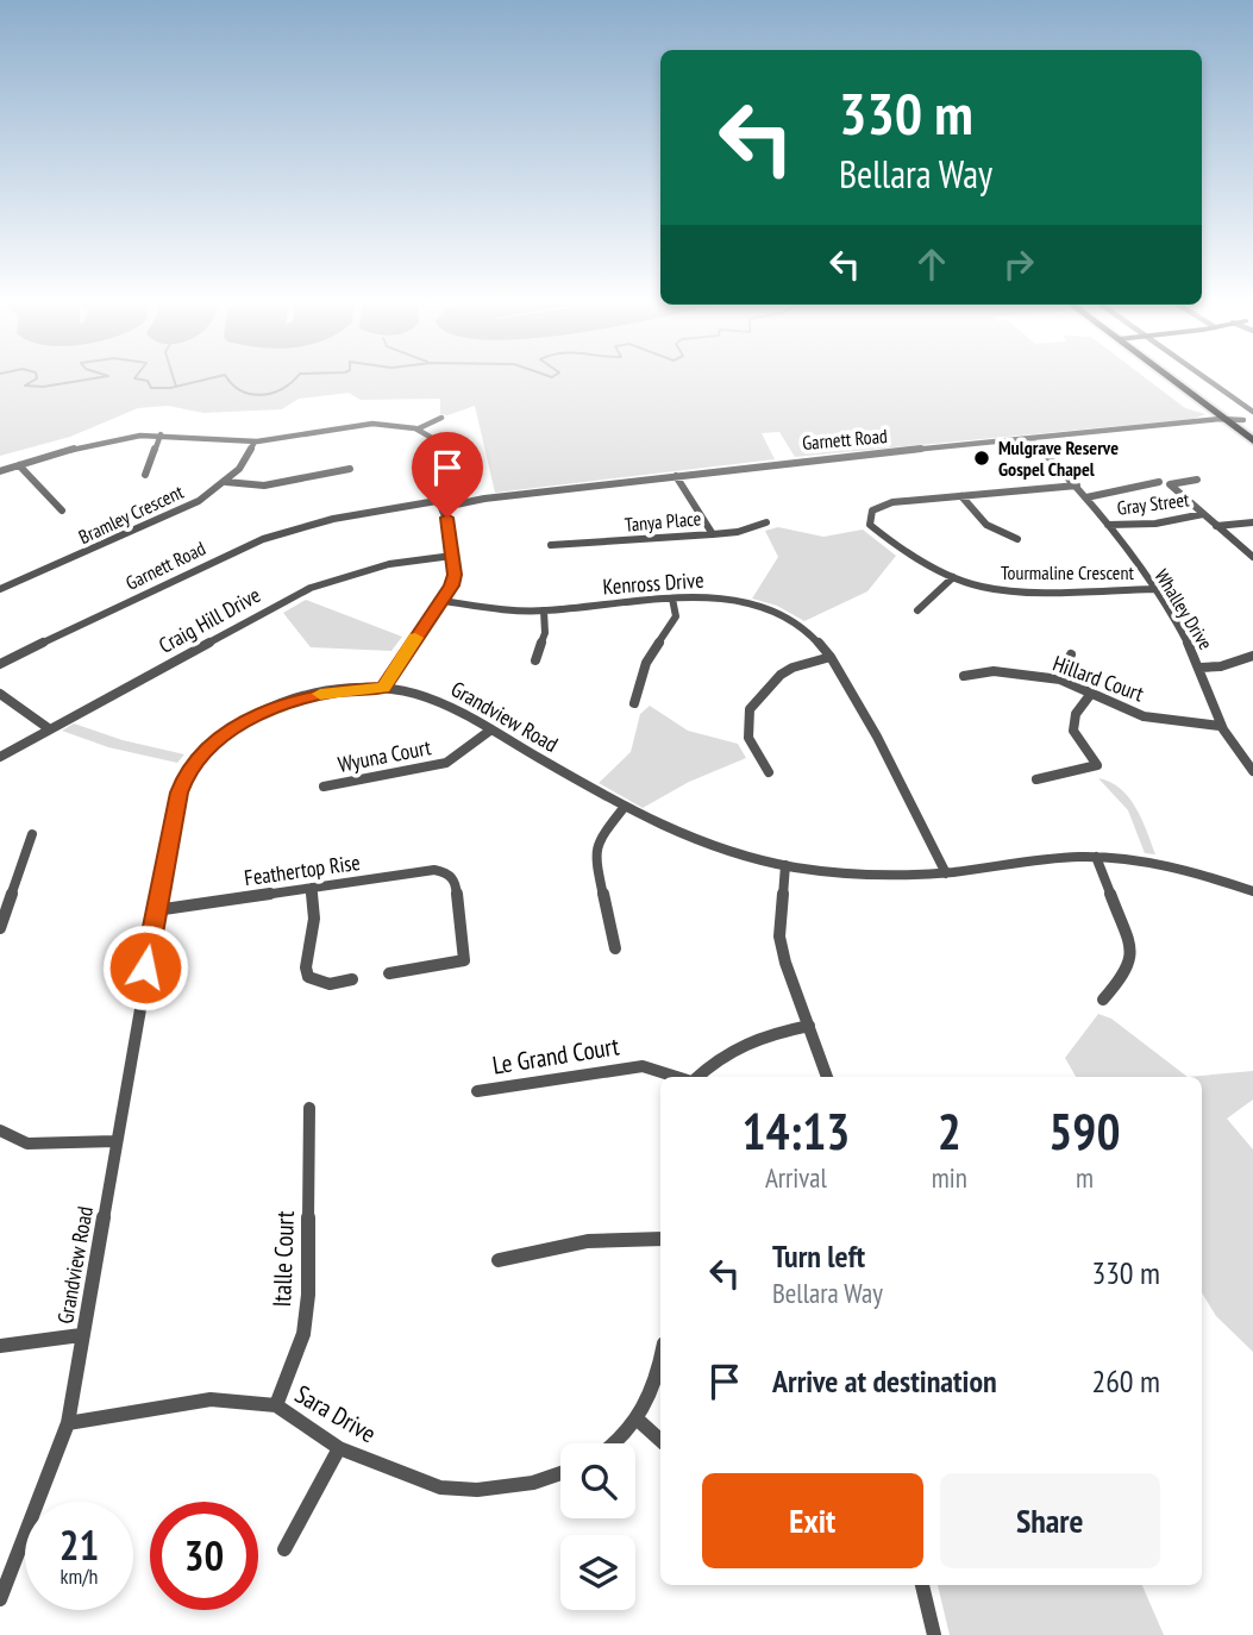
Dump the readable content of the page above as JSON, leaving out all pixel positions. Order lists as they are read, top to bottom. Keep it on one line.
{"streets":{"street":["Garnett Road","Gray Street","Bramley Crescent","Tanya Place","Tourmaline Crescent","Kenross Drive","Whalley Drive","Craig Hill Drive","Hillard Court","Grandview Road","Wyuna Court","Feathertop Rise","Le Grand Court","Italle Court","Sara Drive"]},"crossings":[["Garnett Road","Tanya Place"],["Garnett Road","Whalley Drive"],["Gray Street","Whalley Drive"],["Tourmaline Crescent","Whalley Drive"],["Kenross Drive","Grandview Road"],["Whalley Drive","Hillard Court"],["Grandview Road","Wyuna Court"],["Grandview Road","Feathertop Rise"],["Grandview Road","Sara Drive"],["Italle Court","Sara Drive"]],"places":["Mulgrave Reserve Gospel Chapel"],"page":{"turn":["330 m","Bellara Way"],"eta":["14:13","Arrival","2","min","590","m"],"list":[{"name":"Turn left","note":"Bellara Way","value":"330 m"},{"name":"Arrive at destination","value":"260 m"}],"buttons":["Exit","Share"],"speed":"21 km/h","limit":"30"}}
